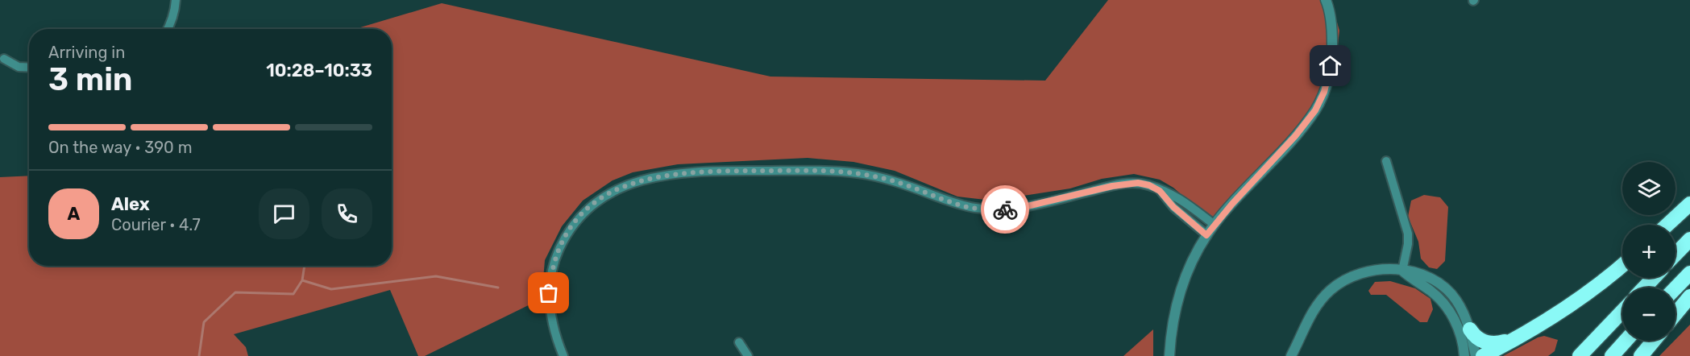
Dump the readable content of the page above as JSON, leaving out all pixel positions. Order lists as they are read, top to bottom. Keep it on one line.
{"page":{"heading":["3 min","Arriving in","10:28–10:33"],"panel":["Alex","Courier · 4.7"],"bar":"On the way · 390 m","map_buttons":["+","−"],"round":"A"}}
